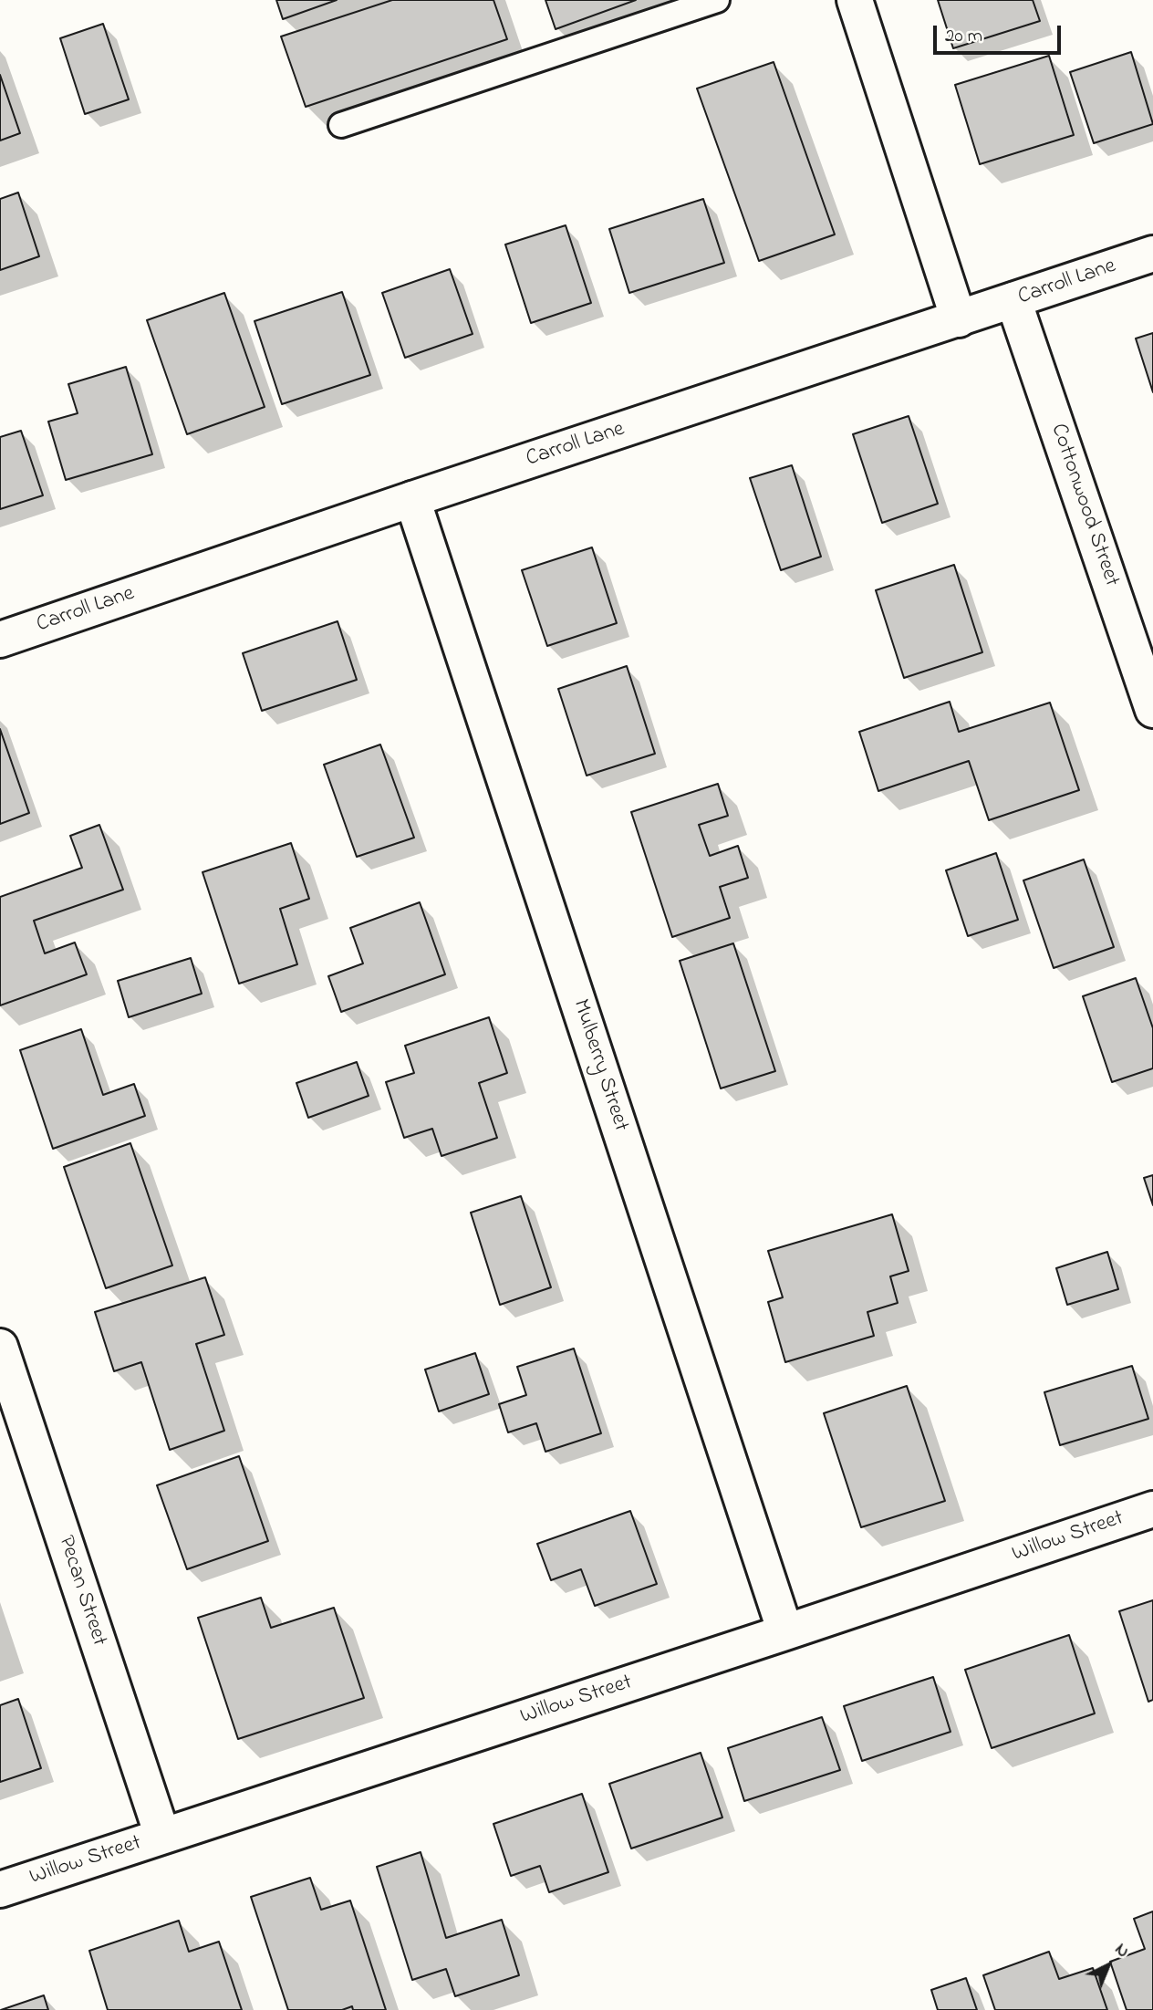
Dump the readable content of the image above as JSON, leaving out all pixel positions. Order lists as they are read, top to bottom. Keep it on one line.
{"streets":{"street":["Carroll Lane","Cottonwood Street","Mulberry Street","Willow Street","Pecan Street"]},"crossings":[["Carroll Lane","Cottonwood Street"],["Carroll Lane","Mulberry Street"],["Mulberry Street","Willow Street"],["Willow Street","Pecan Street"]],"scale_bar":"20 m","north":"top right"}
